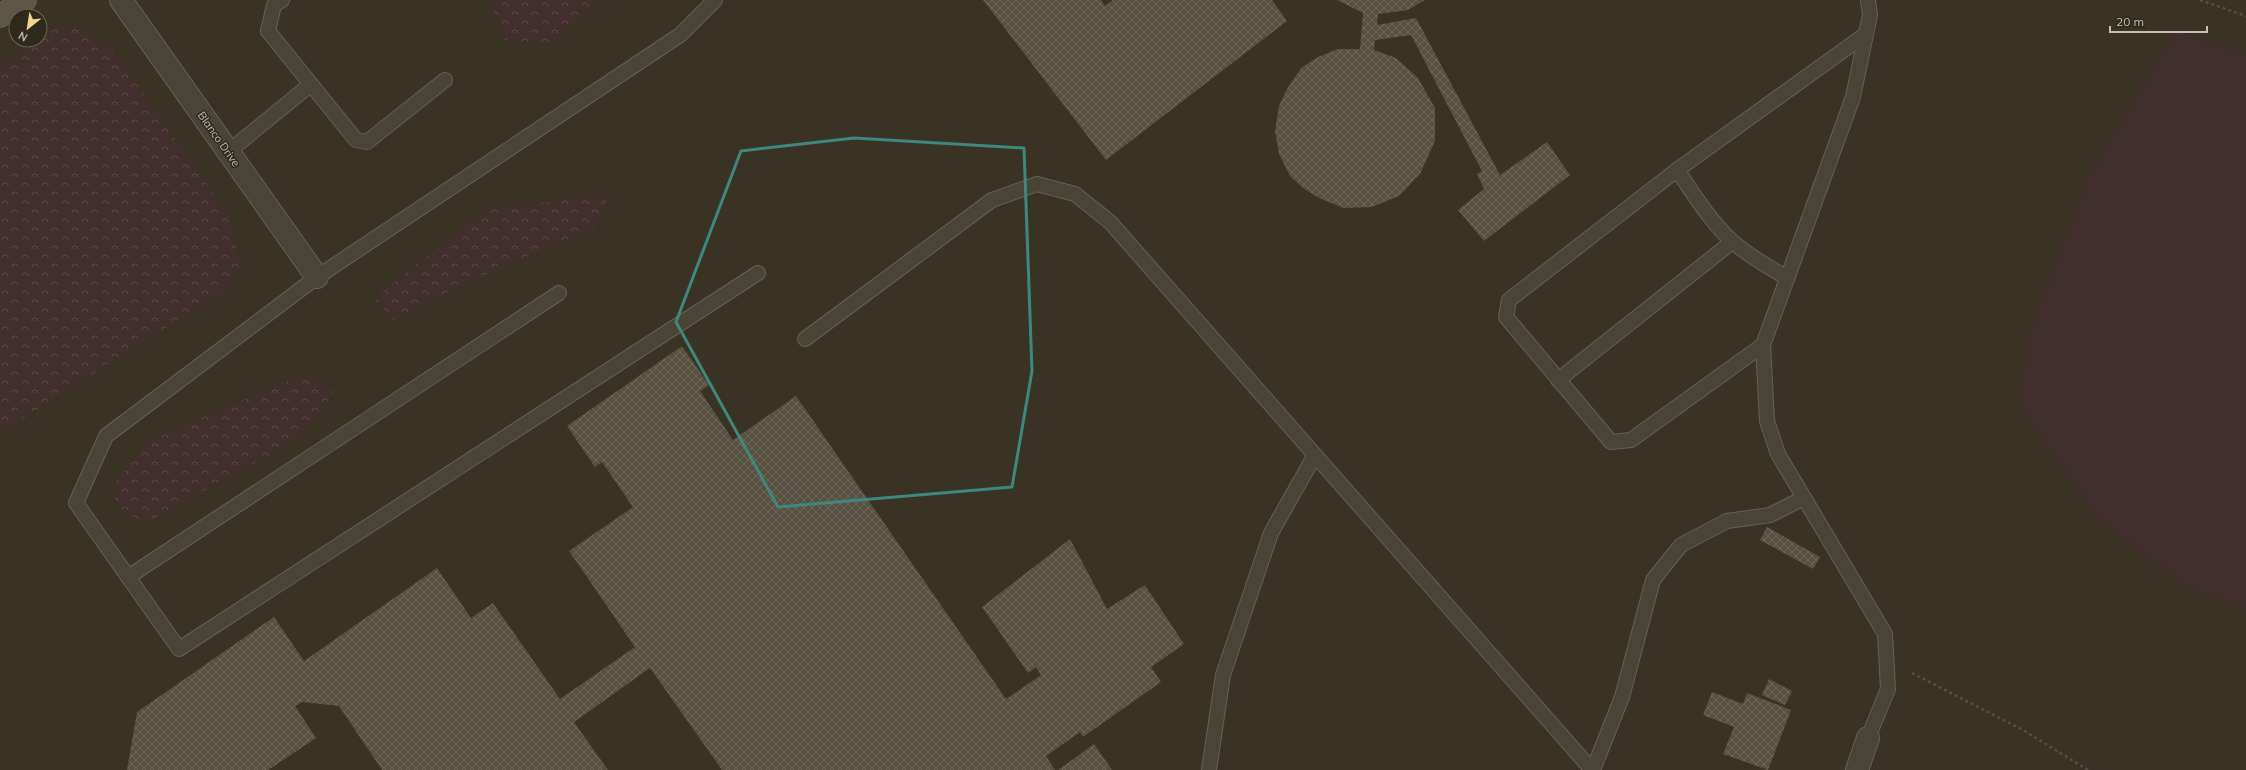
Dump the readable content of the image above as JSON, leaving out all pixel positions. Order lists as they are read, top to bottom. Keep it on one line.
{"streets":{"street":["Blanco Drive"]},"scale_bar":"20 m","north":"bottom left"}
